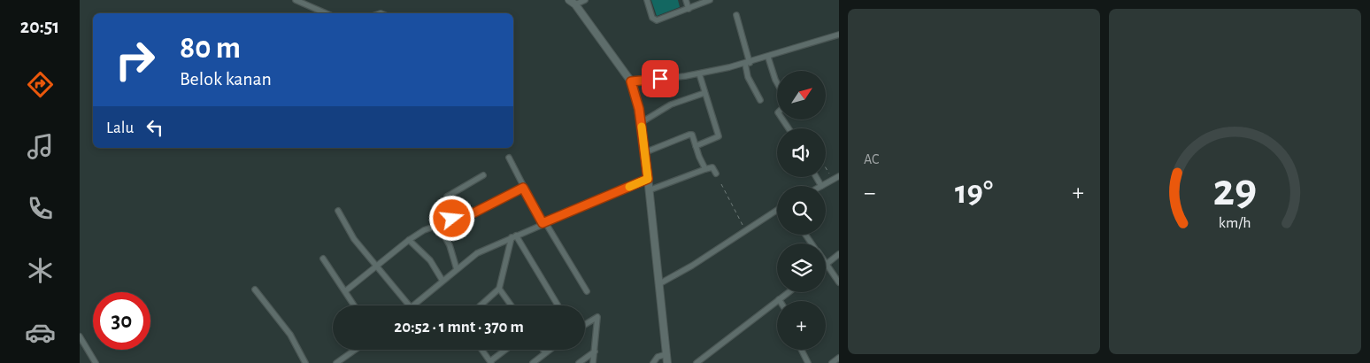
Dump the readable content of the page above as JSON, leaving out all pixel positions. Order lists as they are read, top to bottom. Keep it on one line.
{"north":"top right","page":{"tabs":"20:51","tile":"AC","turn":["80 m","Belok kanan"],"map_buttons":"+","then":"Lalu","heat":["−","19°","+"],"limit":"30","trip":"20:52 · 1 mnt · 370 m","gauge":["29","km/h"]}}
